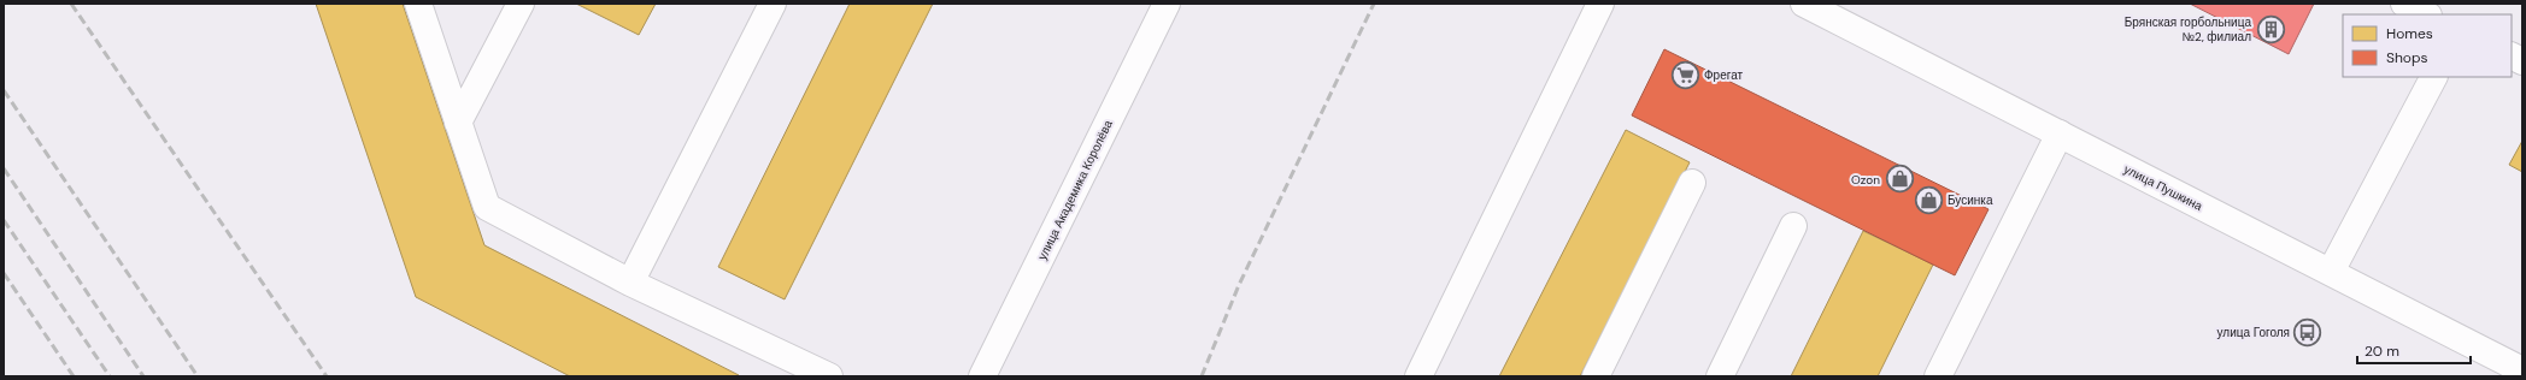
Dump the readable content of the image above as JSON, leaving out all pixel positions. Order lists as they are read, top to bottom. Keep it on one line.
{"streets":{"main road":["улица Пушкина","улица Академика Королёва"]},"places":{"building":["Брянская горбольница №2, филиал"],"supermarket":["Фрегат"],"shop":["Ozon","Бусинка"],"bus stop":["улица Гоголя"]},"legend":["Homes","Shops"],"scale_bar":"20 m"}
